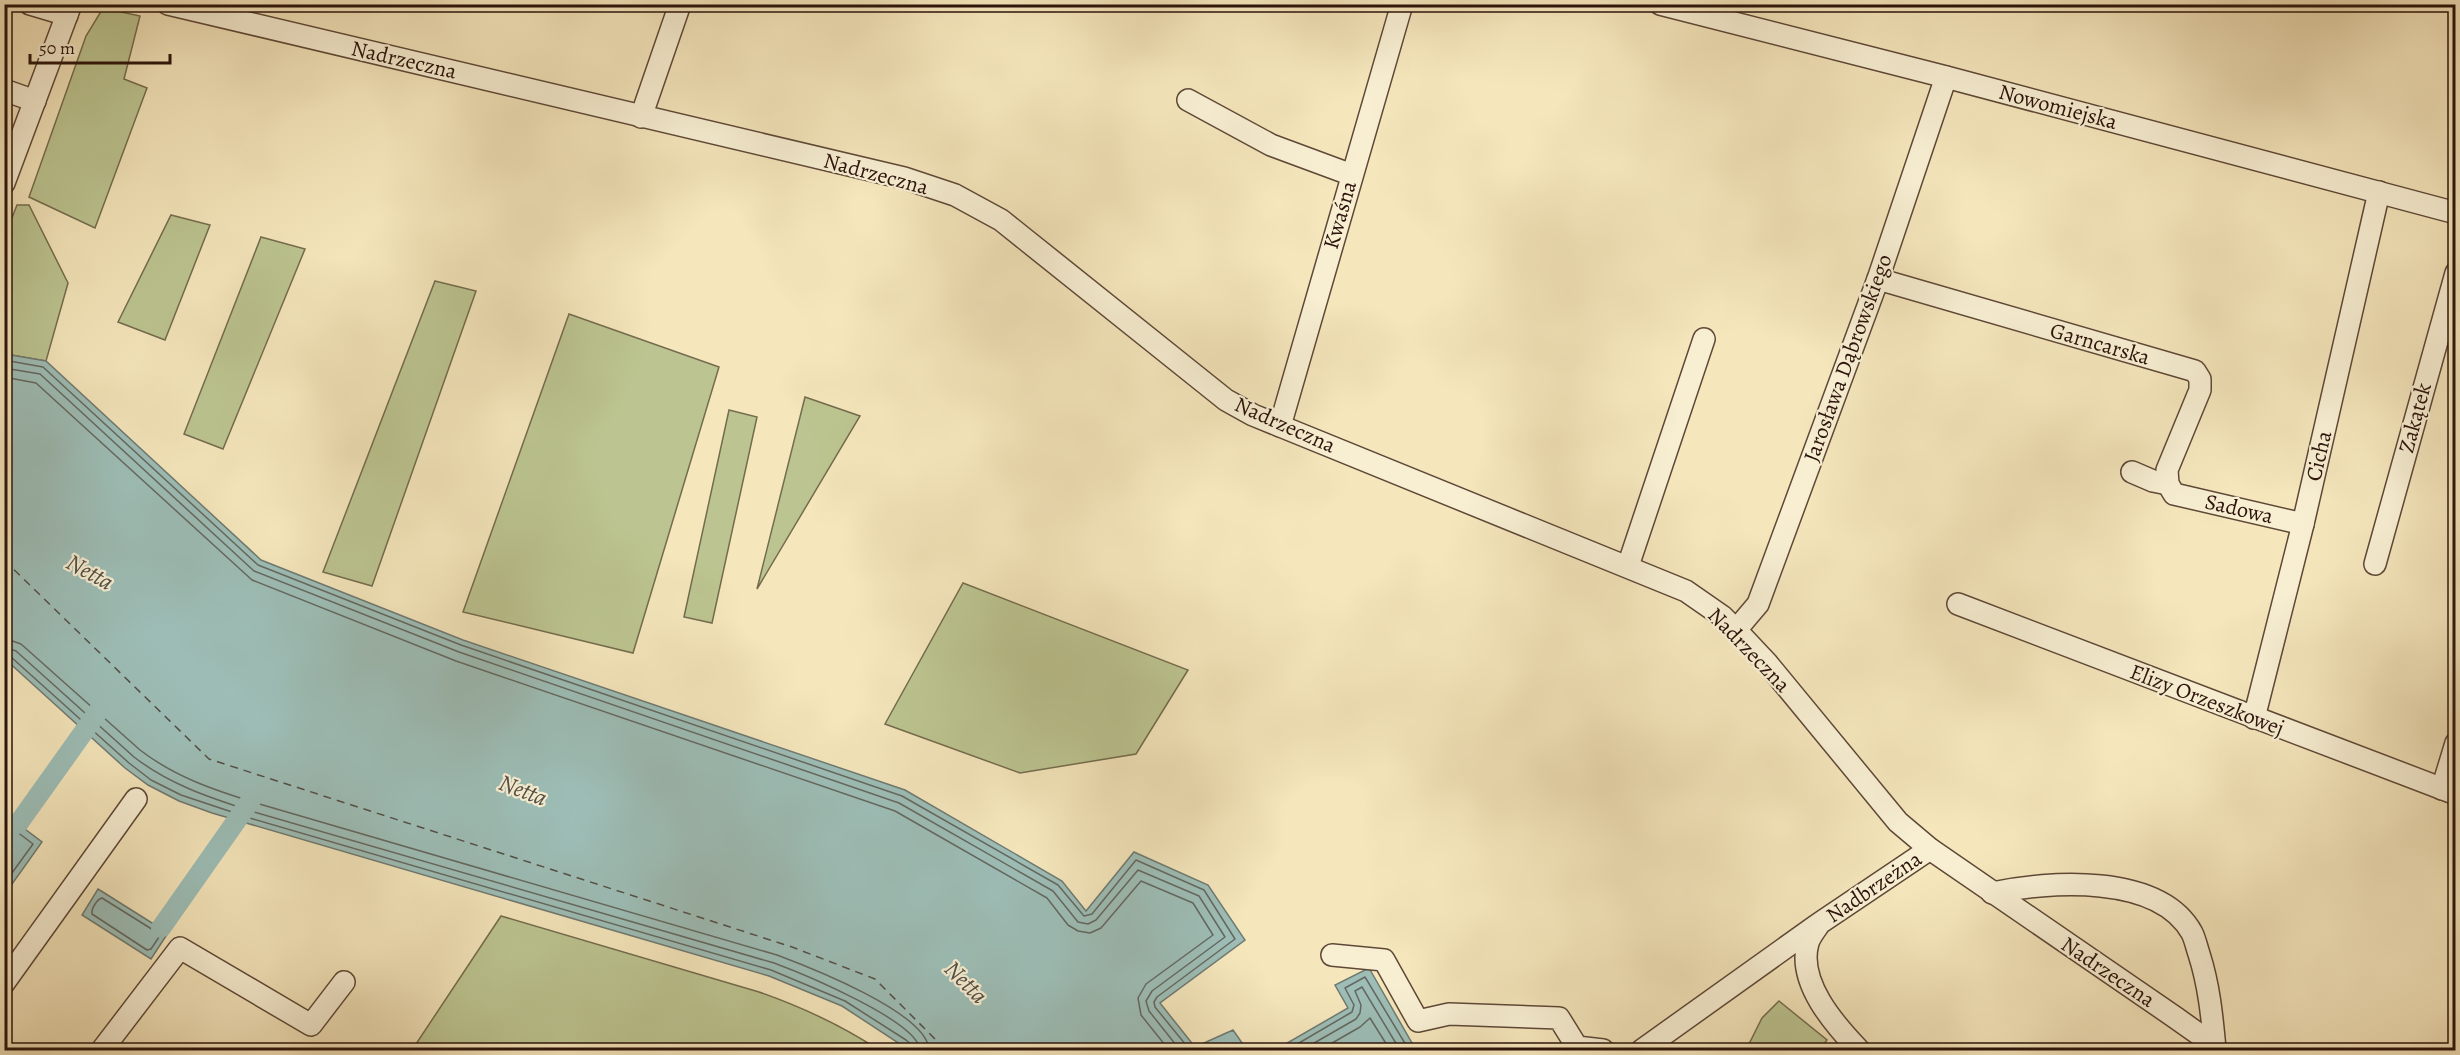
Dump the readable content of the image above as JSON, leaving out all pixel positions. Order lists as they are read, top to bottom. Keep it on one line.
{"streets":{"street":["Nadrzeczna","Nowomiejska","Kwaśna","Garncarska","Jarosława Dąbrowskiego","Zakątek","Cicha","Sadowa","Elizy Orzeszkowej","Nadbrzeżna"]},"crossings":[["Nadrzeczna","Kwaśna"],["Nadrzeczna","Jarosława Dąbrowskiego"],["Nadrzeczna","Nadbrzeżna"],["Nowomiejska","Jarosława Dąbrowskiego"],["Nowomiejska","Cicha"],["Garncarska","Jarosława Dąbrowskiego"],["Garncarska","Sadowa"],["Cicha","Sadowa"],["Cicha","Elizy Orzeszkowej"]],"water":["Netta"],"scale_bar":"50 m"}
